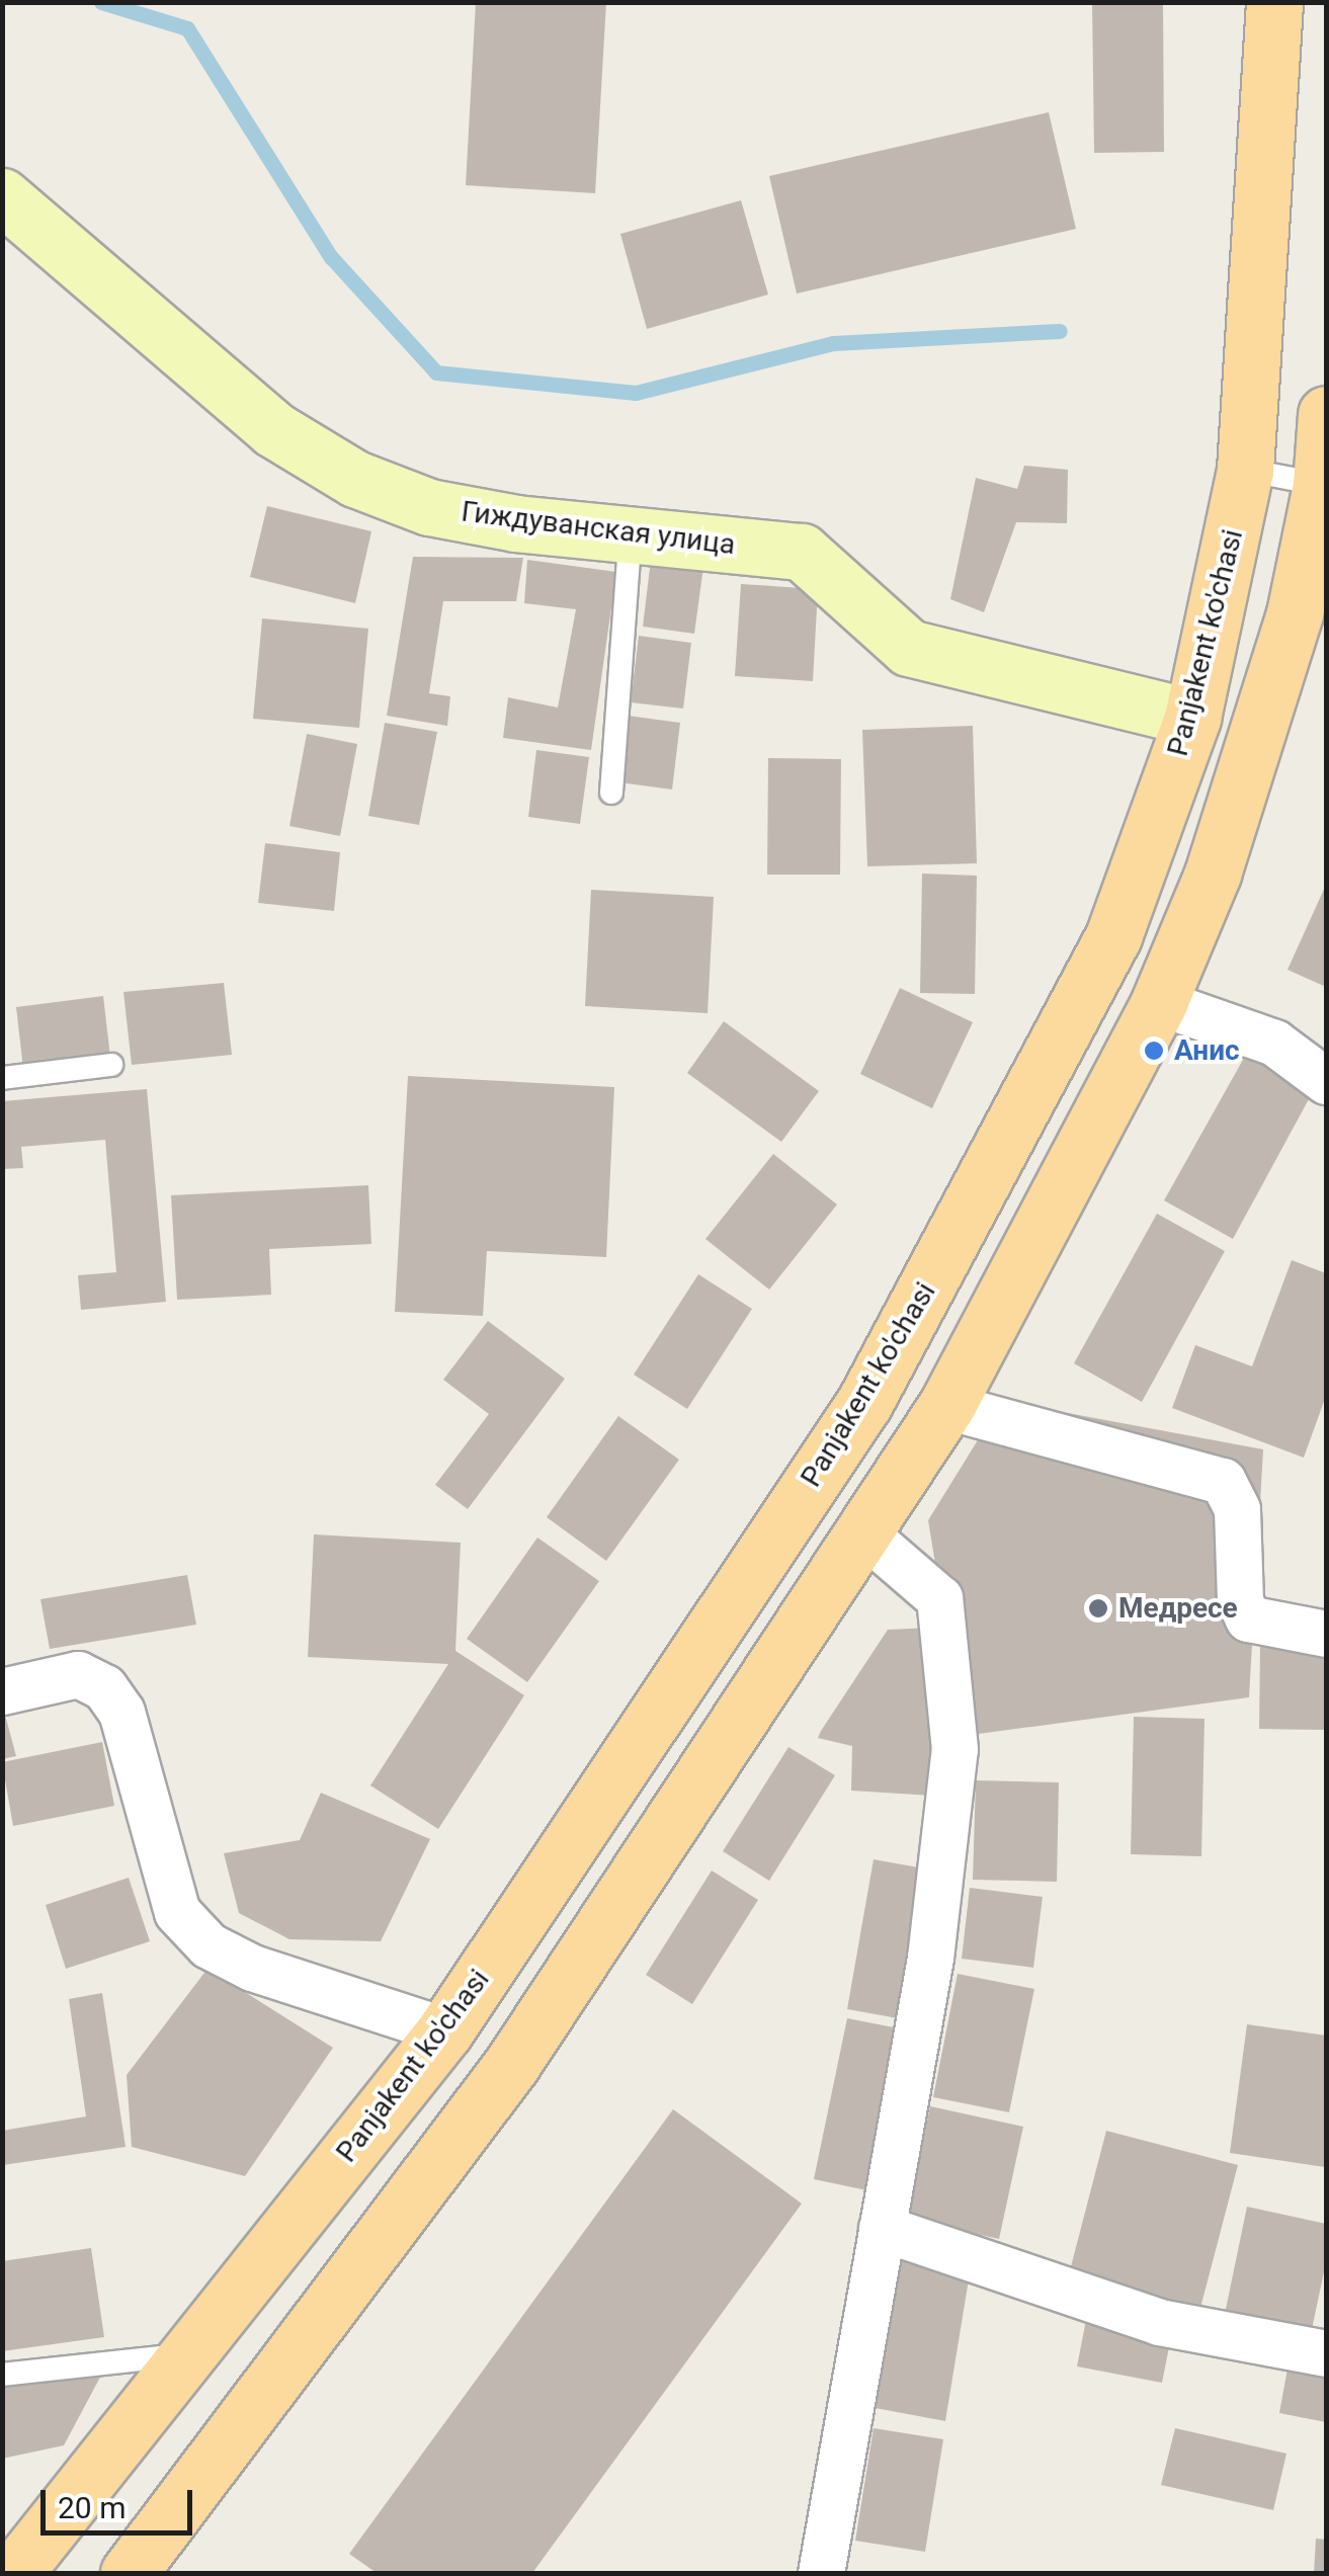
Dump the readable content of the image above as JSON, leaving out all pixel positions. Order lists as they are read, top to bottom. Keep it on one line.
{"streets":{"main road":["Panjakent ko'chasi"],"street":["Гиждуванская улица"]},"crossings":[["Гиждуванская улица","Panjakent ko'chasi"]],"places":["Анис","Медресе"],"scale_bar":"20 m"}
